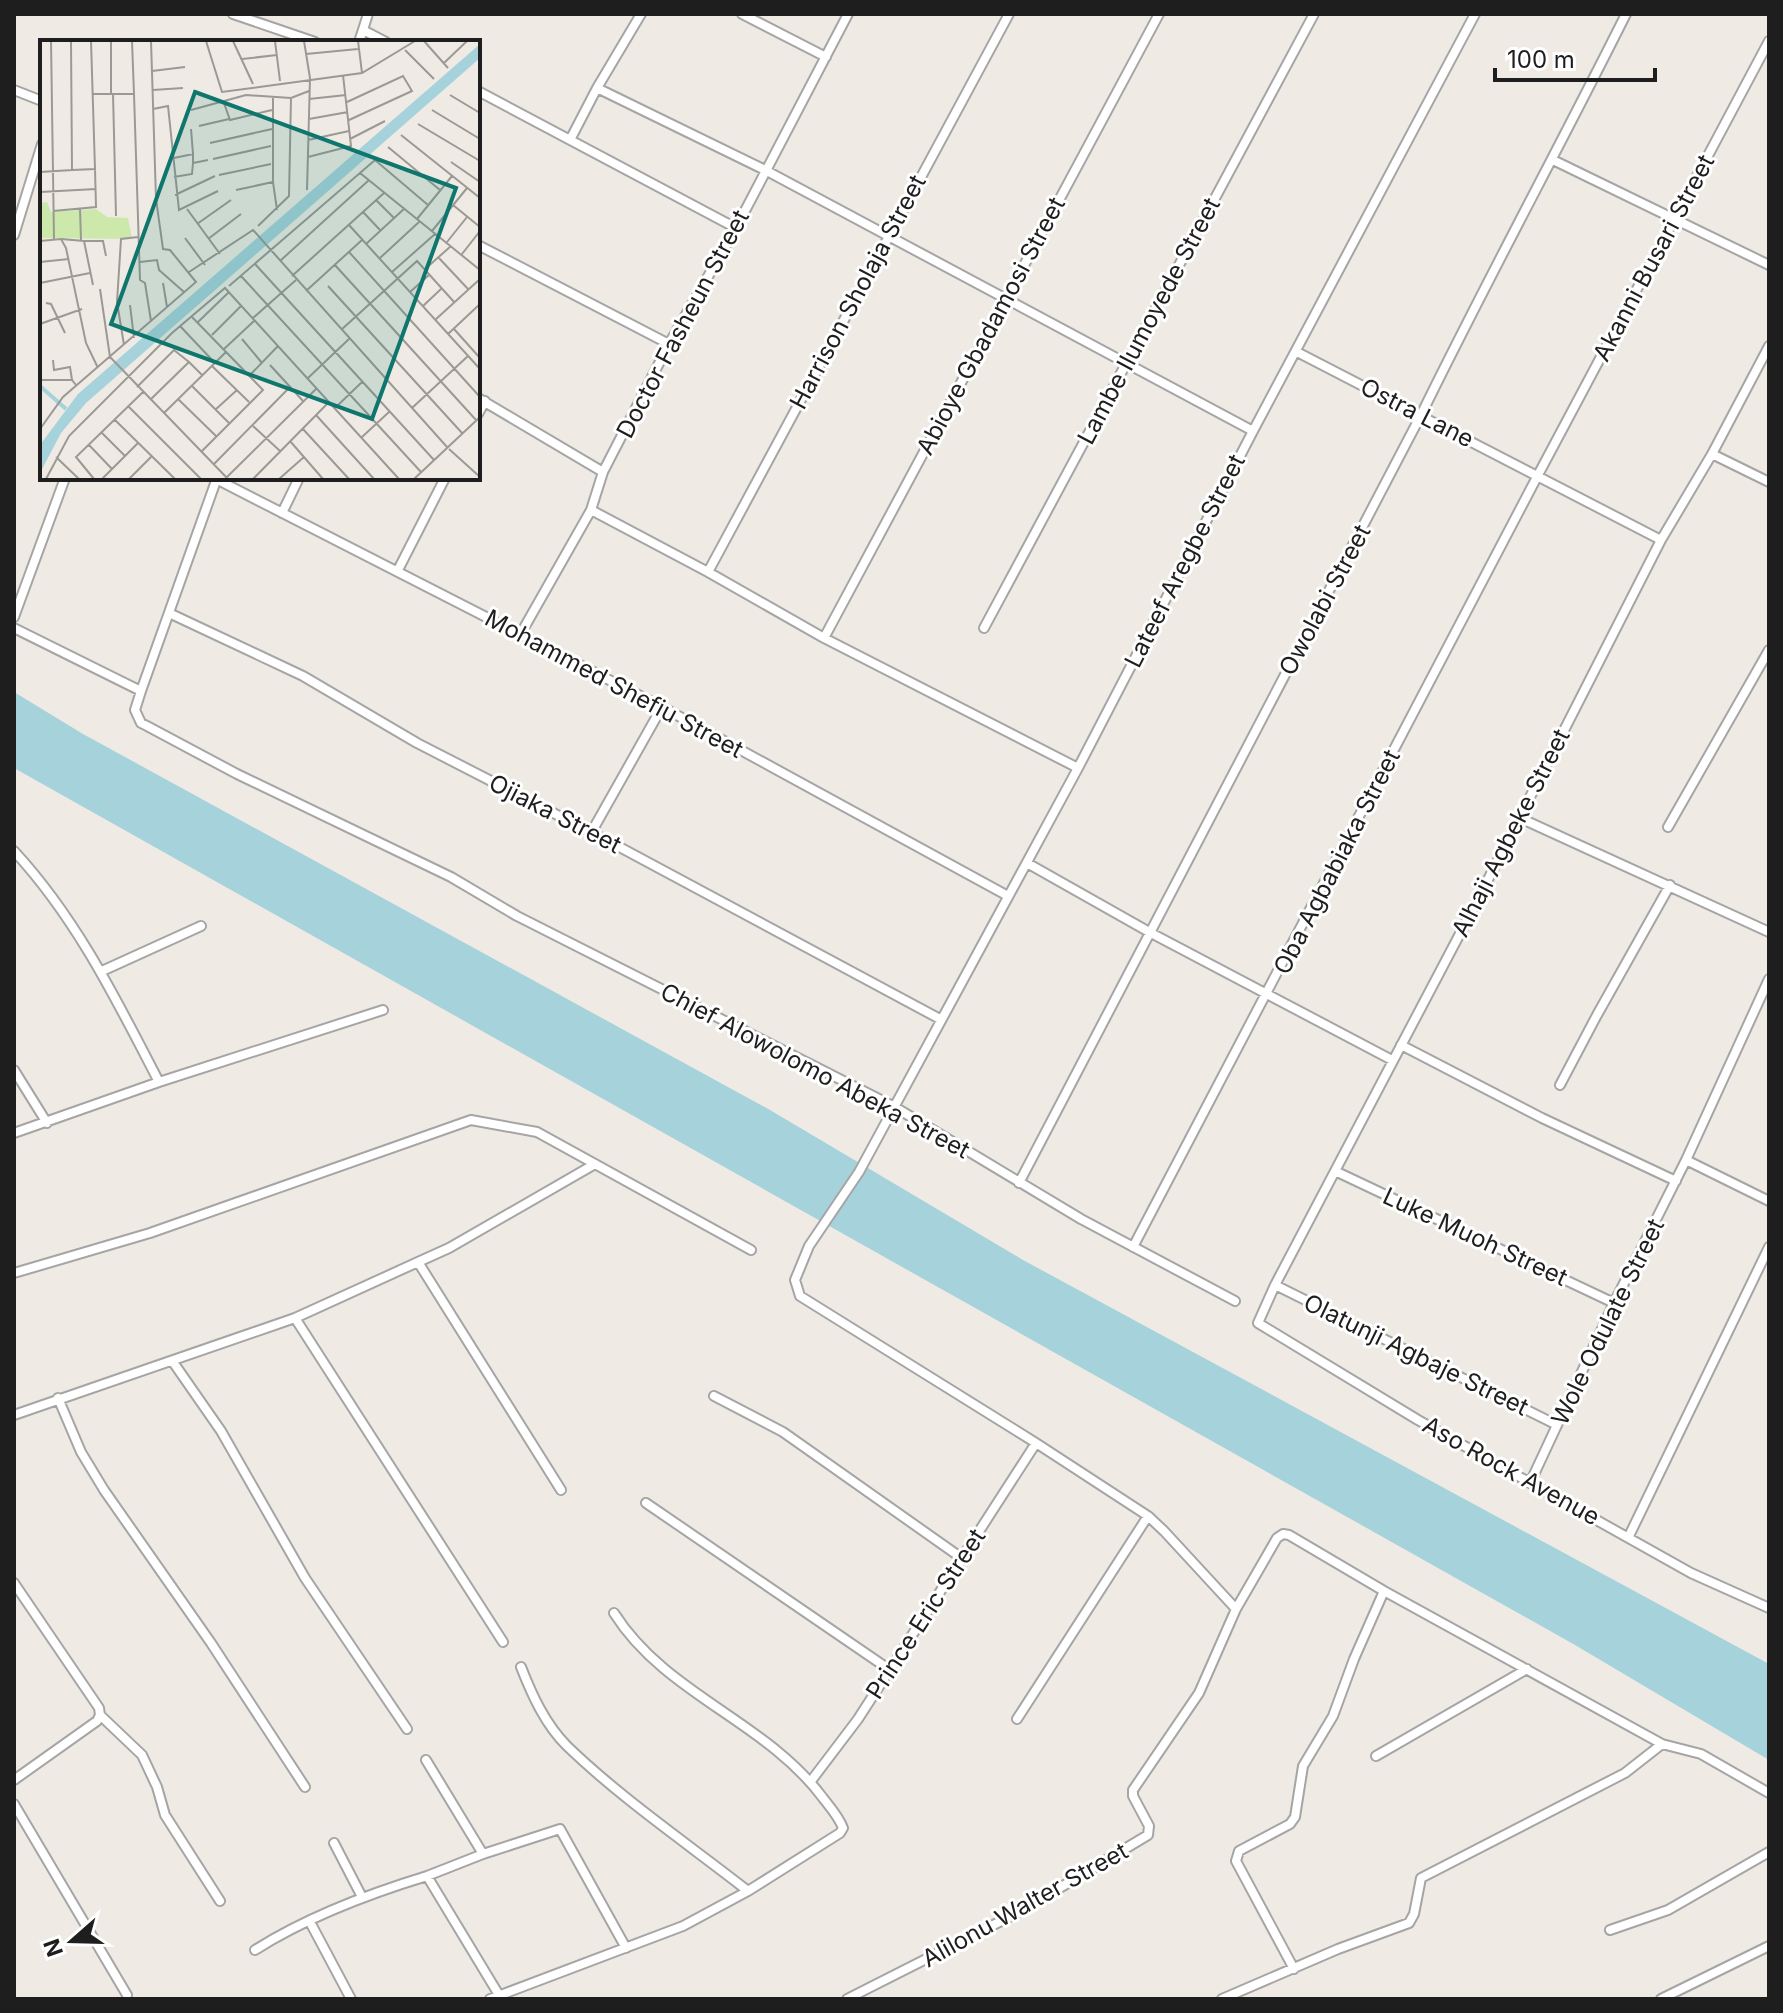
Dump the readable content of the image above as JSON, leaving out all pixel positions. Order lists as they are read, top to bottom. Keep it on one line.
{"streets":{"street":["Akanni Busari Street","Harrison Sholaja Street","Lambe Ilumoyede Street","Doctor Fasheun Street","Abioye Gbadamosi Street","Ostra Lane","Lateef Aregbe Street","Owolabi Street","Mohammed Shefiu Street","Ojiaka Street","Alhaji Agbeke Street","Oba Agbabiaka Street","Chief Alowolomo Abeka Street","Luke Muoh Street","Wole Odulate Street","Olatunji Agbaje Street","Aso Rock Avenue","Prince Eric Street","Alilonu Walter Street"]},"crossings":[["Akanni Busari Street","Ostra Lane"],["Akanni Busari Street","Oba Agbabiaka Street"],["Doctor Fasheun Street","Mohammed Shefiu Street"],["Ostra Lane","Lateef Aregbe Street"],["Ostra Lane","Owolabi Street"],["Ostra Lane","Alhaji Agbeke Street"],["Ostra Lane","Oba Agbabiaka Street"],["Lateef Aregbe Street","Mohammed Shefiu Street"],["Lateef Aregbe Street","Ojiaka Street"],["Lateef Aregbe Street","Chief Alowolomo Abeka Street"],["Lateef Aregbe Street","Prince Eric Street"],["Lateef Aregbe Street","Alilonu Walter Street"],["Owolabi Street","Chief Alowolomo Abeka Street"],["Alhaji Agbeke Street","Luke Muoh Street"],["Alhaji Agbeke Street","Olatunji Agbaje Street"],["Alhaji Agbeke Street","Aso Rock Avenue"],["Oba Agbabiaka Street","Chief Alowolomo Abeka Street"],["Luke Muoh Street","Wole Odulate Street"],["Wole Odulate Street","Olatunji Agbaje Street"],["Wole Odulate Street","Aso Rock Avenue"]],"scale_bar":"100 m","north":"left"}
